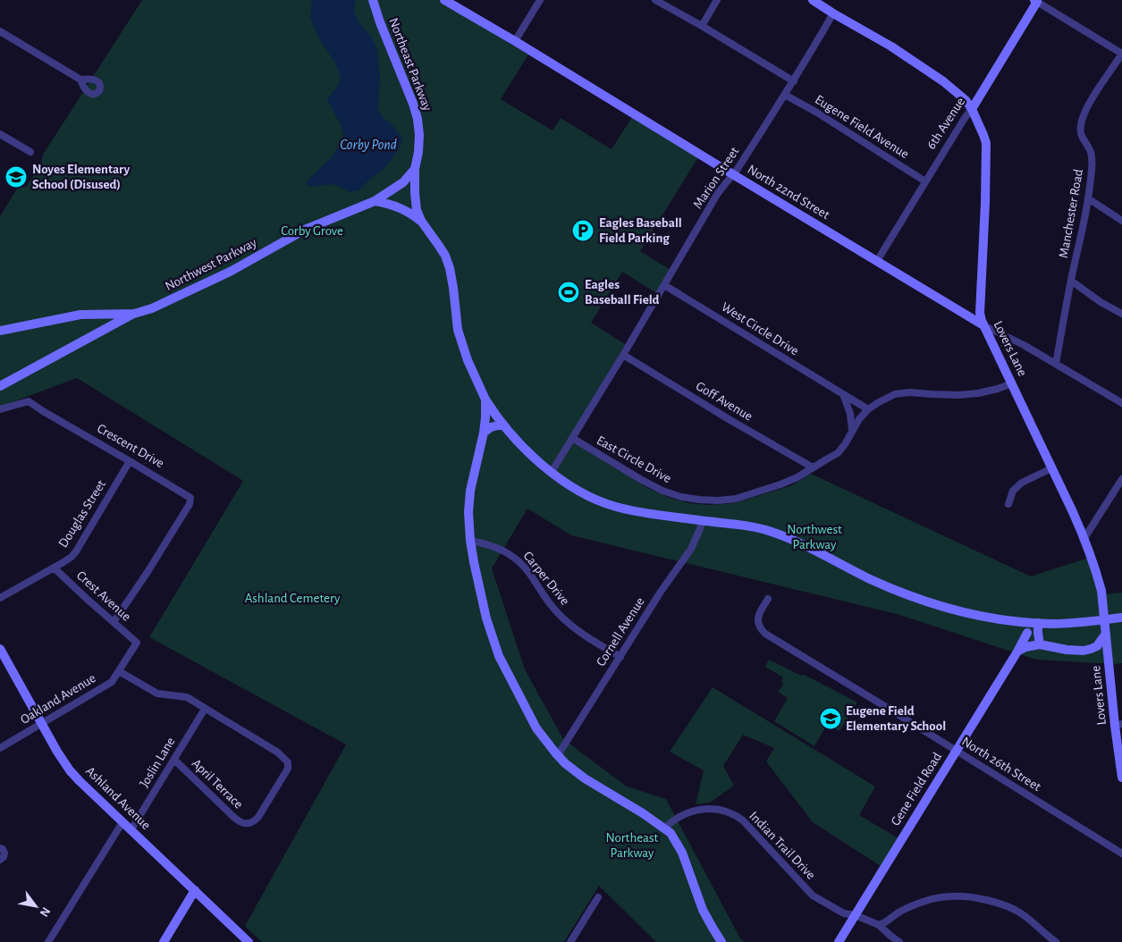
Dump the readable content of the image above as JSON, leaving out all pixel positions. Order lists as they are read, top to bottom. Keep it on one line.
{"streets":{"street":["Northeast Parkway","6th Avenue","Eugene Field Avenue","Marion Street","North 22nd Street","Manchester Road","Northwest Parkway","West Circle Drive","Lovers Lane","Goff Avenue","Crescent Drive","East Circle Drive","Douglas Street","Carper Drive","Crest Avenue","Cornell Avenue","Oakland Avenue","Joslin Lane","North 26th Street","April Terrace","Gene Field Road","Ashland Avenue","Indian Trail Drive"]},"crossings":[["Northeast Parkway","Northwest Parkway"],["Northeast Parkway","Carper Drive"],["Northeast Parkway","Cornell Avenue"],["Northeast Parkway","Indian Trail Drive"],["6th Avenue","Eugene Field Avenue"],["6th Avenue","North 22nd Street"],["6th Avenue","Lovers Lane"],["Eugene Field Avenue","Marion Street"],["Marion Street","North 22nd Street"],["Marion Street","West Circle Drive"],["Marion Street","Lovers Lane"],["Marion Street","Goff Avenue"],["Marion Street","East Circle Drive"],["North 22nd Street","Manchester Road"],["North 22nd Street","Lovers Lane"],["West Circle Drive","East Circle Drive"],["Goff Avenue","East Circle Drive"],["Crescent Drive","Douglas Street"],["Crescent Drive","Crest Avenue"],["Douglas Street","Crest Avenue"],["Carper Drive","Cornell Avenue"],["Crest Avenue","Oakland Avenue"],["Oakland Avenue","Ashland Avenue"],["Joslin Lane","April Terrace"],["Joslin Lane","Ashland Avenue"],["North 26th Street","Gene Field Road"],["Gene Field Road","Indian Trail Drive"]],"water":["Corby Pond"],"parks":["Corby Grove","Northwest Parkway","Ashland Cemetery","Northeast Parkway"],"places":{"school or university":["Noyes Elementary School (Disused)","Eugene Field Elementary School"],"parking":["Eagles Baseball Field Parking"],"sports":["Eagles Baseball Field"]},"north":"bottom right"}
